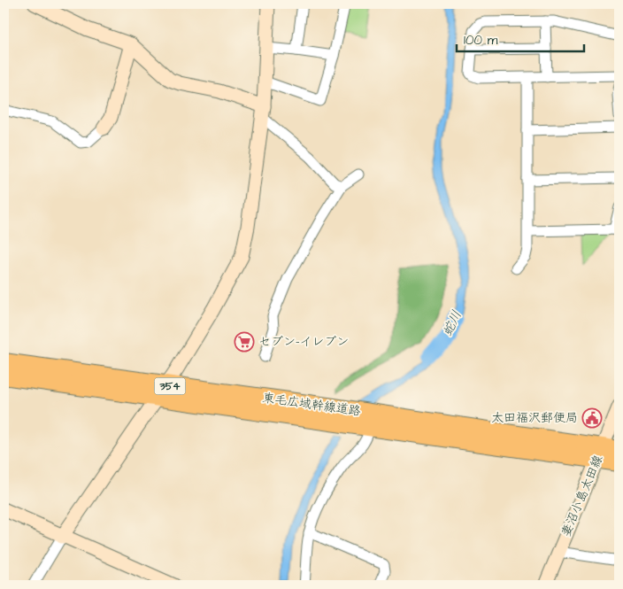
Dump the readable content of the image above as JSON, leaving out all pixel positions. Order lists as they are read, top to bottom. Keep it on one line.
{"streets":{"highway":["354","東毛広域幹線道路"],"street":["妻沼小島太田線"]},"crossings":[["東毛広域幹線道路","妻沼小島太田線"]],"water":["蛇川"],"places":{"supermarket":["セブン-イレブン"],"public building":["太田福沢郵便局"]},"scale_bar":"100 m"}
